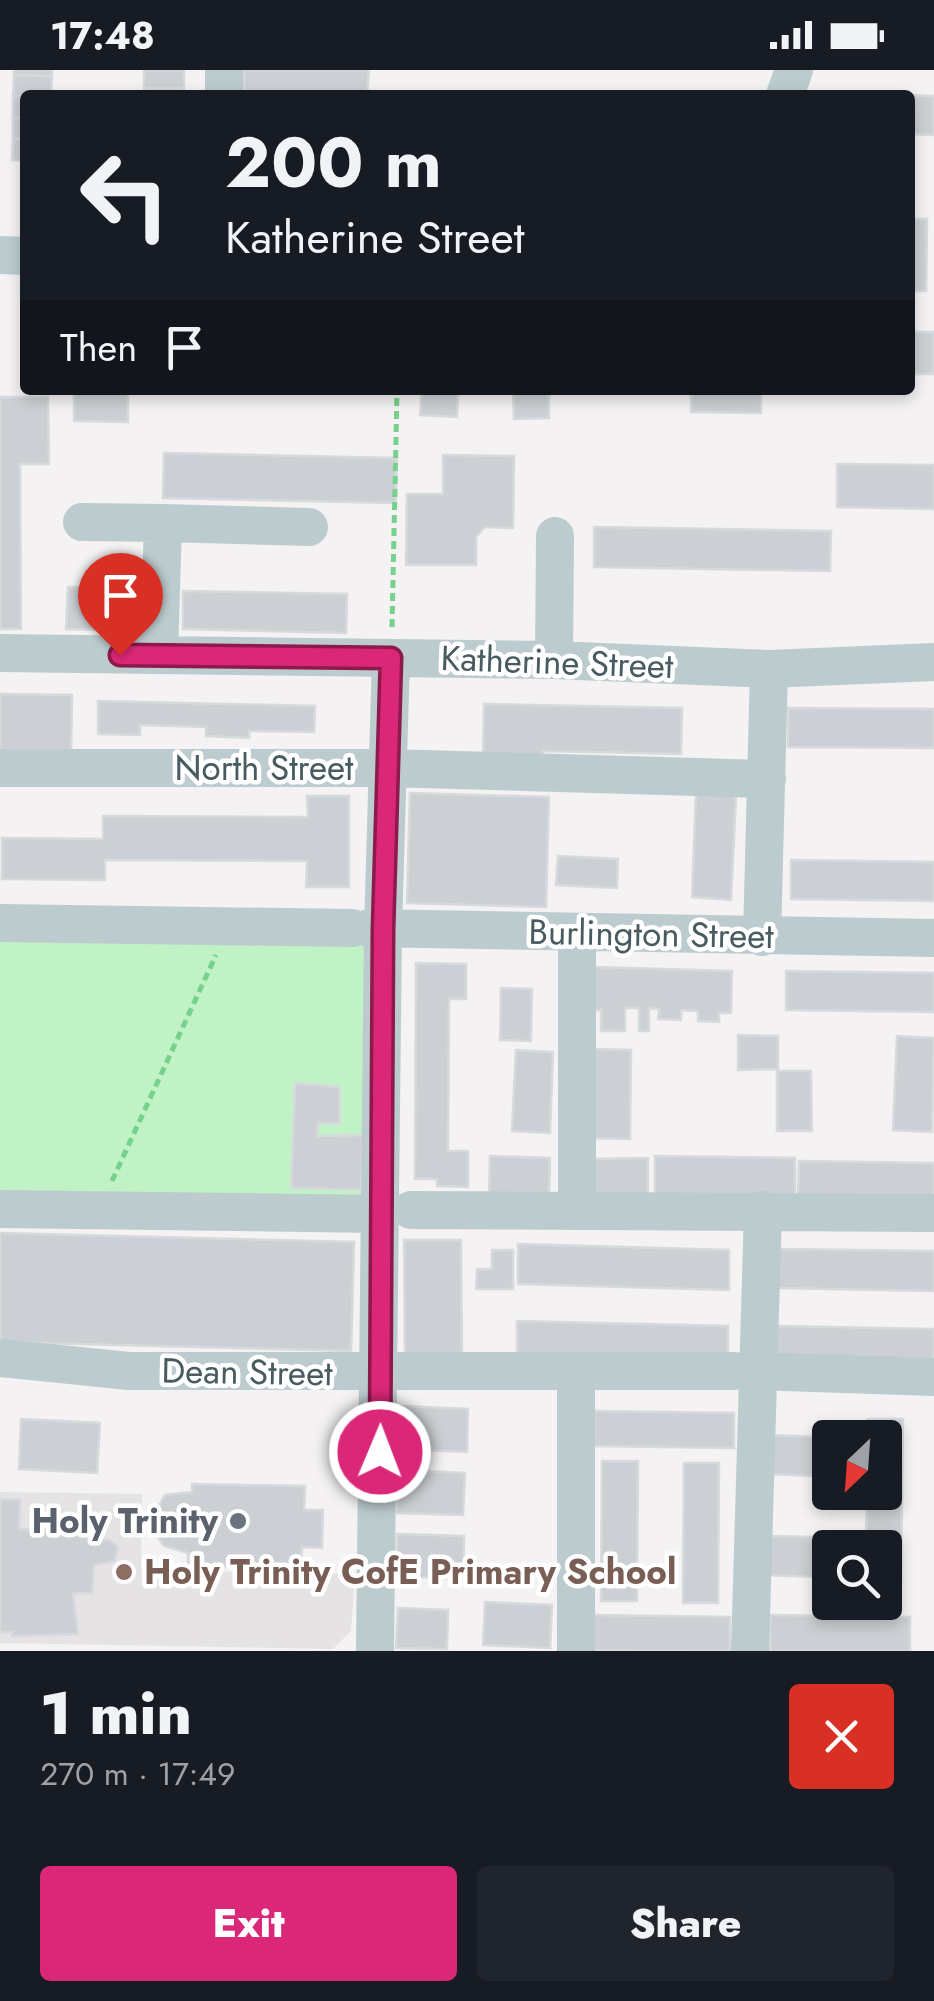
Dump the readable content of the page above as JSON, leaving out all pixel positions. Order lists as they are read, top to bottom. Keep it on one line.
{"streets":{"street":["Katherine Street","North Street","Burlington Street","Dean Street"]},"places":["Holy Trinity","Holy Trinity CofE Primary School"],"north":"bottom left","page":{"status":"17:48","turn":["200 m","Katherine Street"],"then":"Then","heading":["1 min","270 m · 17:49"],"buttons":["Exit","Share"]}}
